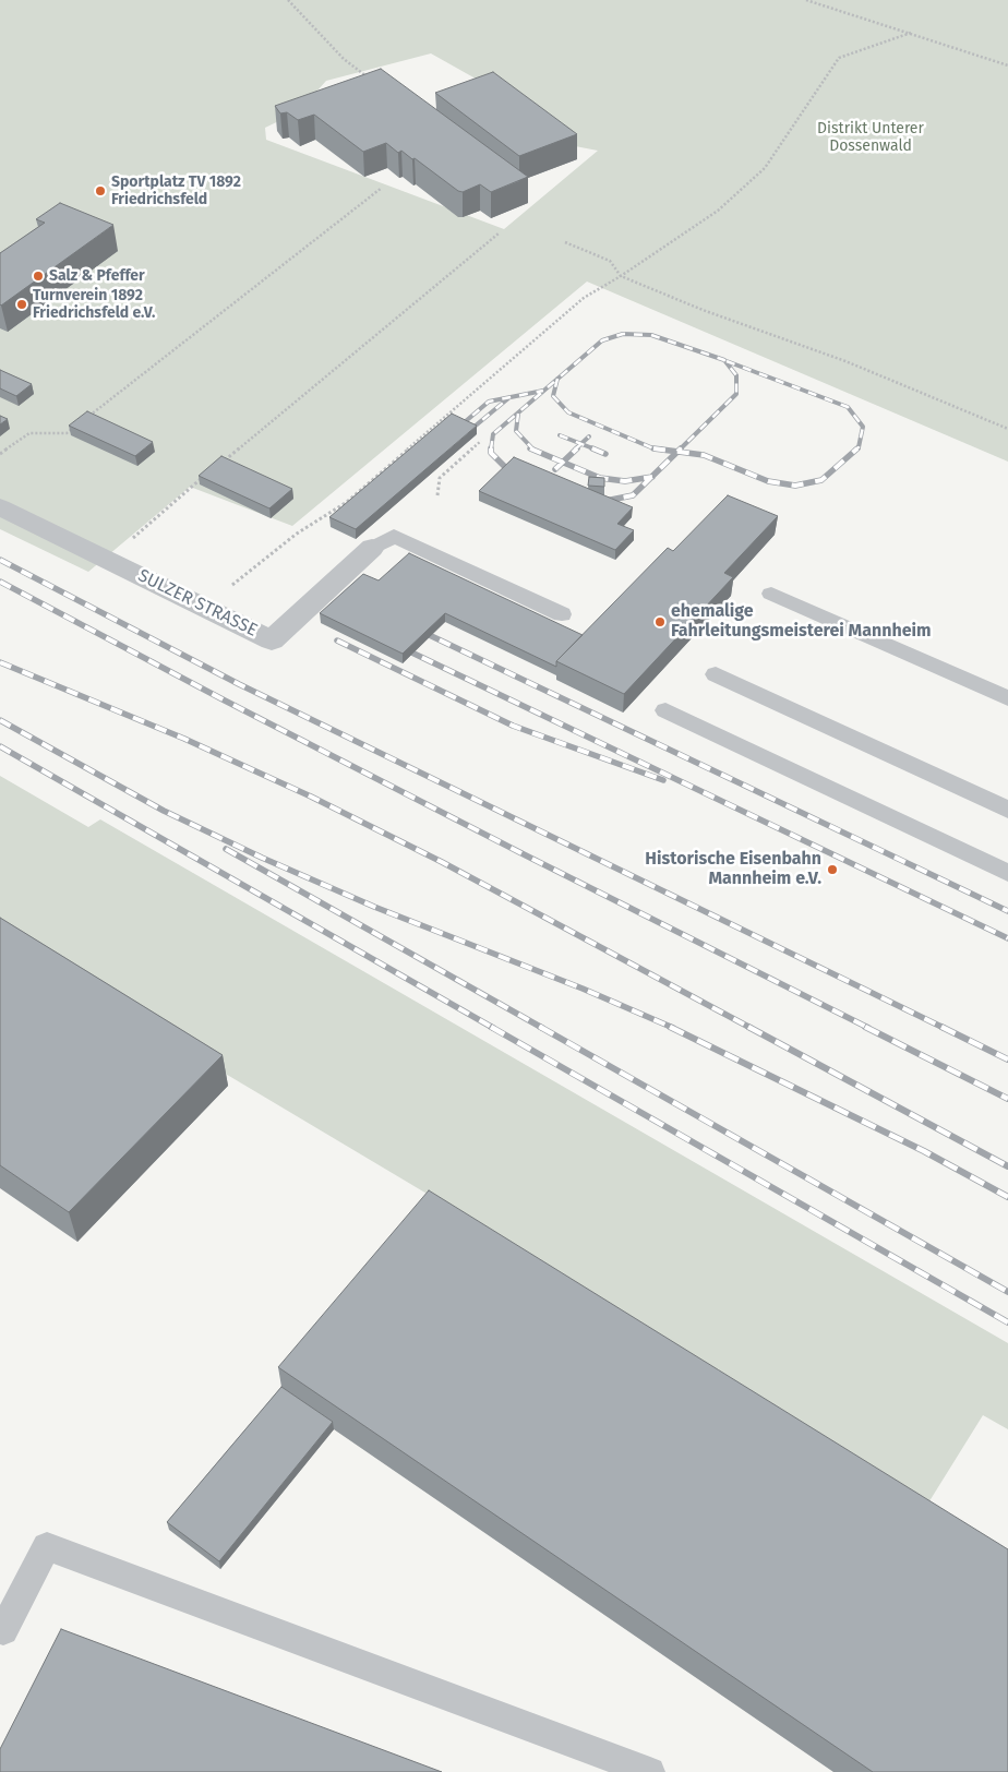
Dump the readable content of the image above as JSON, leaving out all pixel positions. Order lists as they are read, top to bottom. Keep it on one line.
{"streets":{"street":["SULZER STRASSE"]},"parks":["Distrikt Unterer Dossenwald"],"places":["Sportplatz TV 1892 Friedrichsfeld","Salz & Pfeffer","Turnverein 1892 Friedrichsfeld e.V.","ehemalige Fahrleitungsmeisterei Mannheim","Historische Eisenbahn Mannheim e.V."]}
